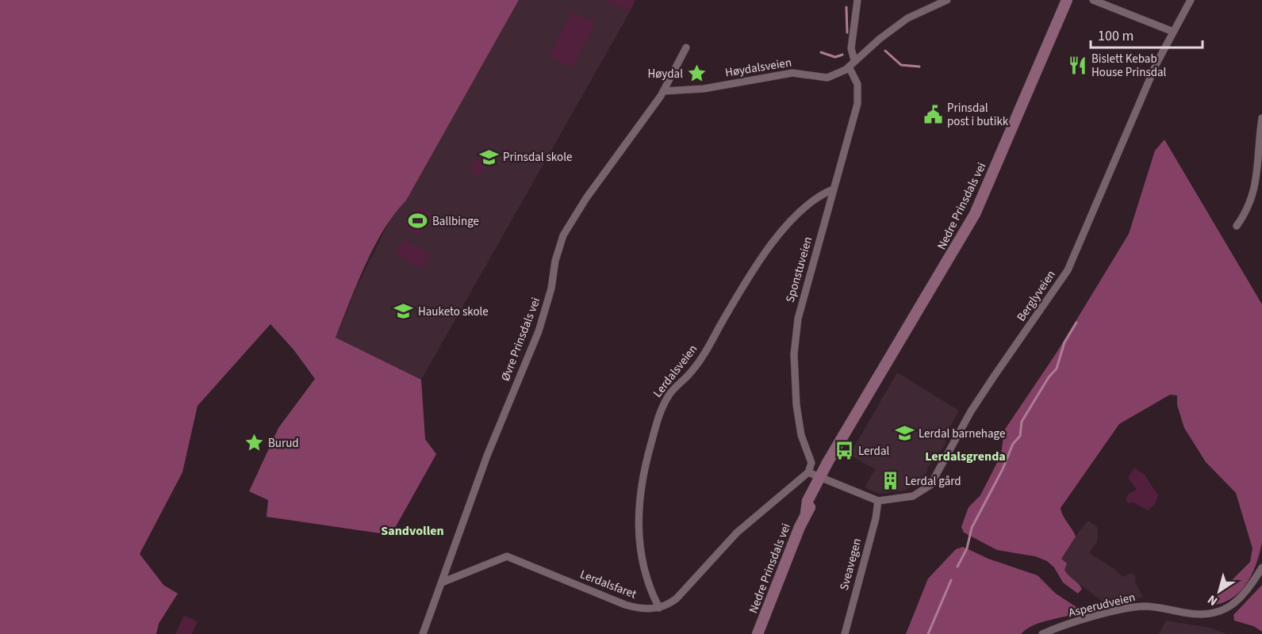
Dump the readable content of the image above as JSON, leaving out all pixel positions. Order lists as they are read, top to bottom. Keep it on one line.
{"streets":{"main road":["Nedre Prinsdals vei"],"street":["Høydalsveien","Sponstuveien","Berglyveien","Øvre Prinsdals vei","Lerdalsveien","Sveavegen","Lerdalsfaret","Asperudveien"]},"crossings":[["Høydalsveien","Sponstuveien"],["Høydalsveien","Øvre Prinsdals vei"],["Sponstuveien","Lerdalsveien"],["Berglyveien","Sveavegen"],["Øvre Prinsdals vei","Lerdalsfaret"],["Lerdalsveien","Lerdalsfaret"]],"districts":["Lerdalsgrenda","Sandvollen"],"places":{"restaurant":["Bislett Kebab House Prinsdal"],"place":["Høydal","Burud"],"public building":["Prinsdal post i butikk"],"school or university":["Prinsdal skole","Hauketo skole","Lerdal barnehage"],"sports":["Ballbinge"],"bus stop":["Lerdal"],"building":["Lerdal gård"]},"scale_bar":"100 m","north":"bottom left"}
